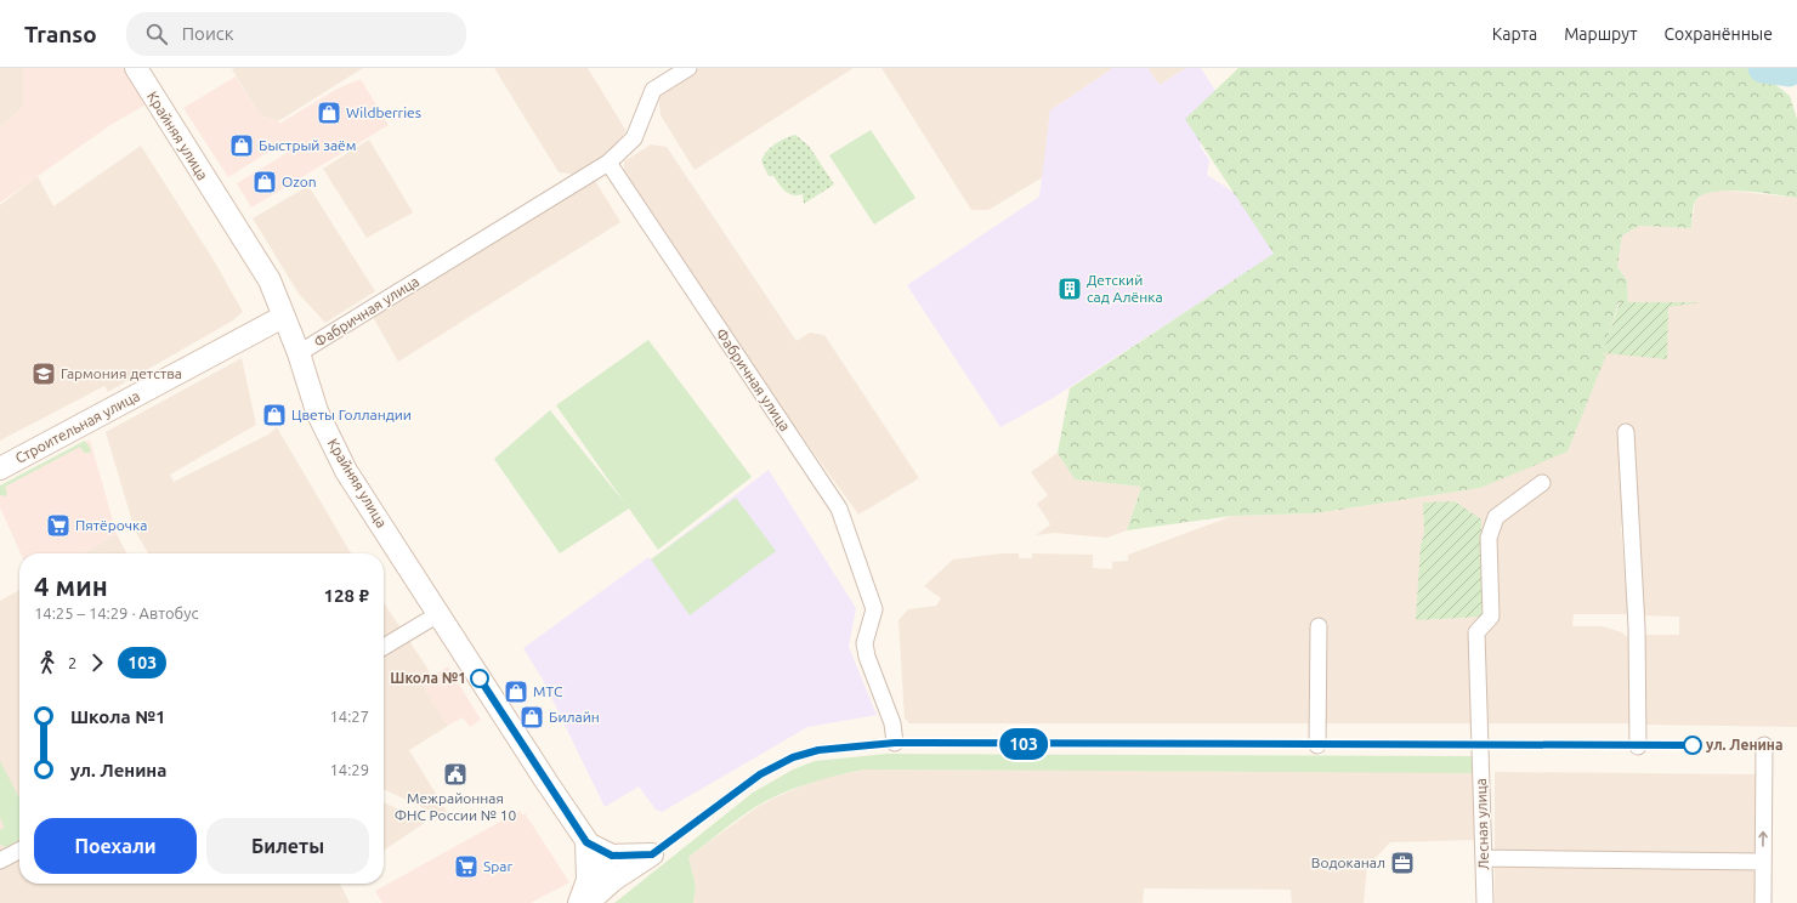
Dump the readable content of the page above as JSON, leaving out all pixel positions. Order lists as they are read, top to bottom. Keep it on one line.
{"streets":{"main road":["Крайняя улица","Строительная улица"],"street":["Фабричная улица","Лесная улица"]},"crossings":[["Крайняя улица","Фабричная улица"],["Крайняя улица","Строительная улица"]],"places":{"shop":["Wildberries","Быстрый заём","Ozon","Цветы Голландии","МТС","Билайн"],"building":["Детский сад Алёнка"],"school or university":["Гармония детства"],"supermarket":["Пятёрочка","Spar"],"other":["Школа №1","ул. Ленина"],"public building":["Межрайонная ФНС России № 10"],"office":["Водоканал"]},"lines":["bus line 103"],"page":{"header":"Transo","search":"Поиск","nav":["Карта","Маршрут","Сохранённые"],"on_map":"103","heading":["4 мин","14:25 – 14:29 · Автобус","128 ₽"],"legs":["2","103"],"list":[{"name":"Школа №1","value":"14:27"},{"name":"ул. Ленина","value":"14:29"}],"buttons":["Поехали","Билеты"]}}
